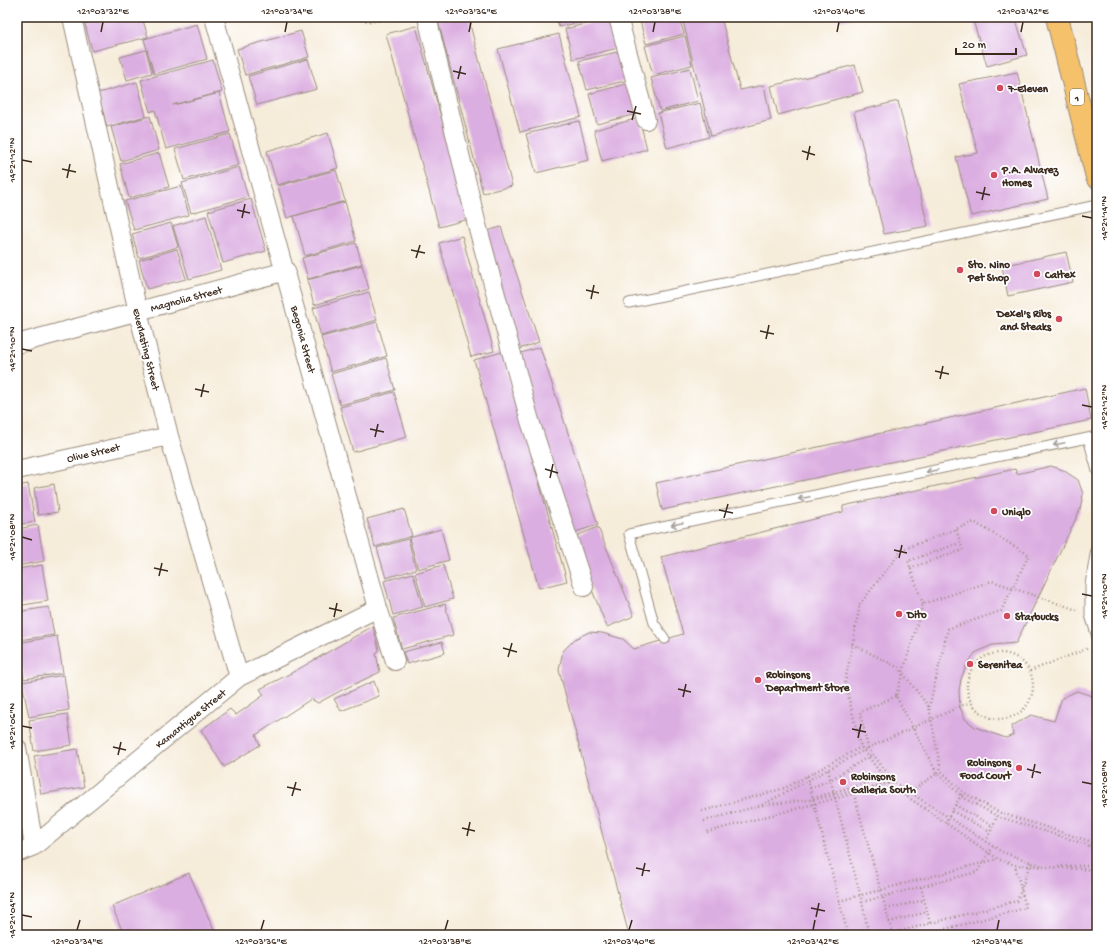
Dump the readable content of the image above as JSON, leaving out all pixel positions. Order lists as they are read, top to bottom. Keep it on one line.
{"streets":{"highway":["1"],"street":["Magnolia Street","Begonia Street","Everlasting Street","Olive Street","Kamantigue Street"]},"crossings":[["Magnolia Street","Begonia Street"],["Magnolia Street","Everlasting Street"],["Begonia Street","Kamantigue Street"],["Everlasting Street","Olive Street"],["Everlasting Street","Kamantigue Street"]],"places":["7-Eleven","P.A. Alvarez Homes","Sto. Nino Pet Shop","Caltex","Dexel's Ribs and Steaks","Uniqlo","Dito","Starbucks","Serenitea","Robinsons Department Store","Robinsons Food Court","Robinsons Galleria South"],"scale_bar":"20 m","coordinates":["121°03'32\"E","121°03'34\"E","121°03'36\"E","121°03'38\"E","121°03'40\"E","121°03'42\"E","14°21'12\"N","14°21'14\"N","14°21'10\"N","14°21'08\"N","14°21'06\"N","14°21'04\"N","121°03'44\"E"]}
